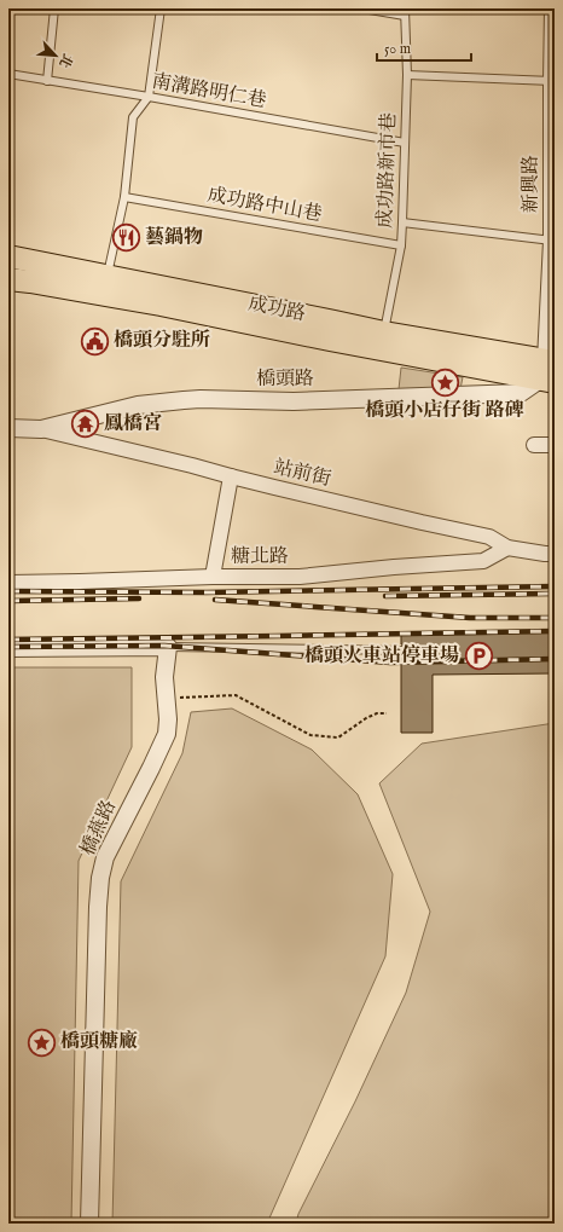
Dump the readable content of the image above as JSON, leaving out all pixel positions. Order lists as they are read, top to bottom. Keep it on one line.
{"streets":{"main road":["成功路"],"street":["新興路","橋頭路","站前街","糖北路","橋燕路"],"lane":["南溝路明仁巷","成功路新市巷","成功路中山巷"]},"crossings":[["南溝路明仁巷","成功路新市巷"],["成功路新市巷","成功路中山巷"],["成功路新市巷","成功路"],["新興路","成功路"],["新興路","橋頭路"],["成功路","橋頭路"],["橋頭路","站前街"],["站前街","糖北路"]],"places":{"restaurant":["藝鍋物"],"public building":["橋頭分駐所"],"place":["橋頭小店仔街 路碑","橋頭糖廠"],"temple":["鳳橋宮"],"parking":["橋頭火車站停車場"]},"scale_bar":"50 m","north":"bottom right"}
